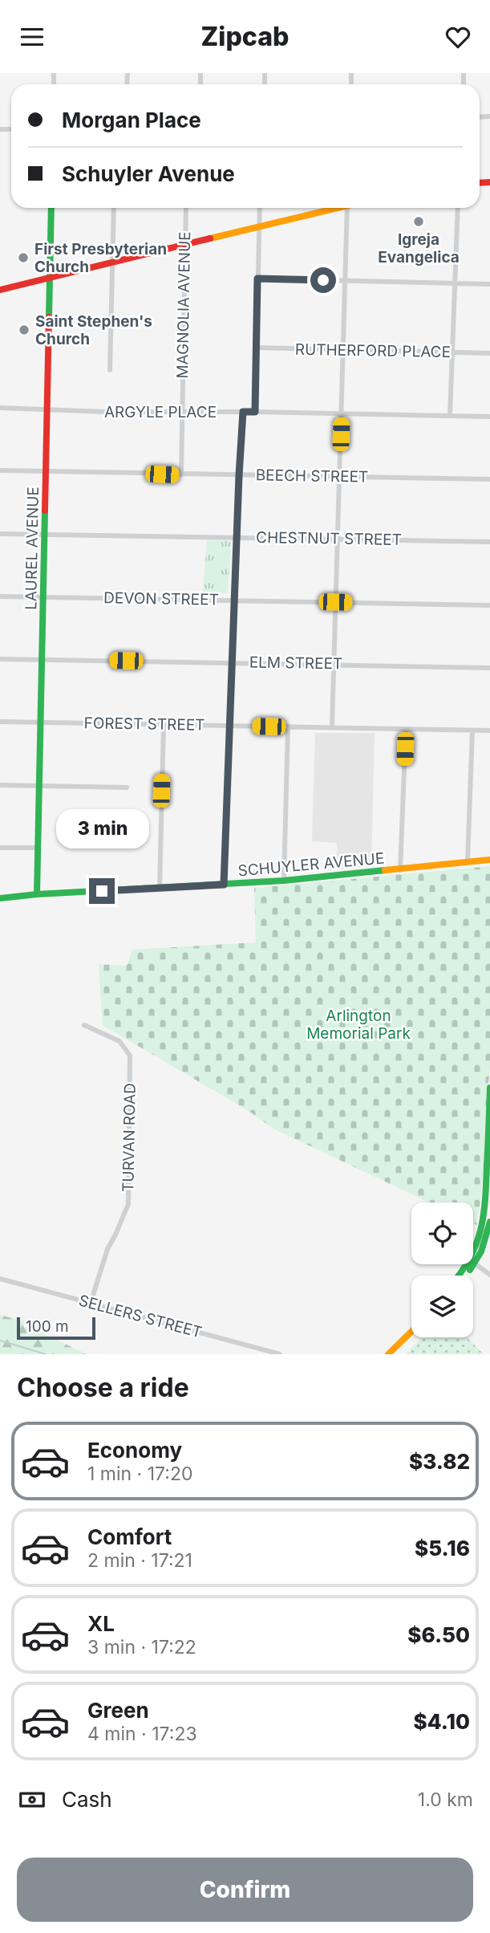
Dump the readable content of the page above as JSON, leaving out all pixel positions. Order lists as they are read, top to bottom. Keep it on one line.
{"streets":{"main road":["LAUREL AVENUE","SCHUYLER AVENUE"],"street":["MAGNOLIA AVENUE","RUTHERFORD PLACE","ARGYLE PLACE","BEECH STREET","CHESTNUT STREET","DEVON STREET","ELM STREET","FOREST STREET","TURVAN ROAD","SELLERS STREET"]},"crossings":[["MAGNOLIA AVENUE","ARGYLE PLACE"],["MAGNOLIA AVENUE","BEECH STREET"],["ARGYLE PLACE","LAUREL AVENUE"],["BEECH STREET","LAUREL AVENUE"],["CHESTNUT STREET","LAUREL AVENUE"],["LAUREL AVENUE","DEVON STREET"],["LAUREL AVENUE","ELM STREET"],["LAUREL AVENUE","FOREST STREET"],["LAUREL AVENUE","SCHUYLER AVENUE"],["TURVAN ROAD","SELLERS STREET"]],"parks":["Arlington Memorial Park"],"places":["Igreja Evangelica","First Presbyterian Church","Saint Stephen's Church"],"scale_bar":"100 m","page":{"header":"Zipcab","banner":["Morgan Place","Schuyler Avenue"],"bubble":"3 min","scale":"100 m","heading":"Choose a ride","list":[{"name":"Economy","note":"1 min · 17:20","value":"$3.82"},{"name":"Comfort","note":"2 min · 17:21","value":"$5.16"},{"name":"XL","note":"3 min · 17:22","value":"$6.50"},{"name":"Green","note":"4 min · 17:23","value":"$4.10"}],"pay":["Cash","1.0 km"],"buttons":"Confirm"}}
